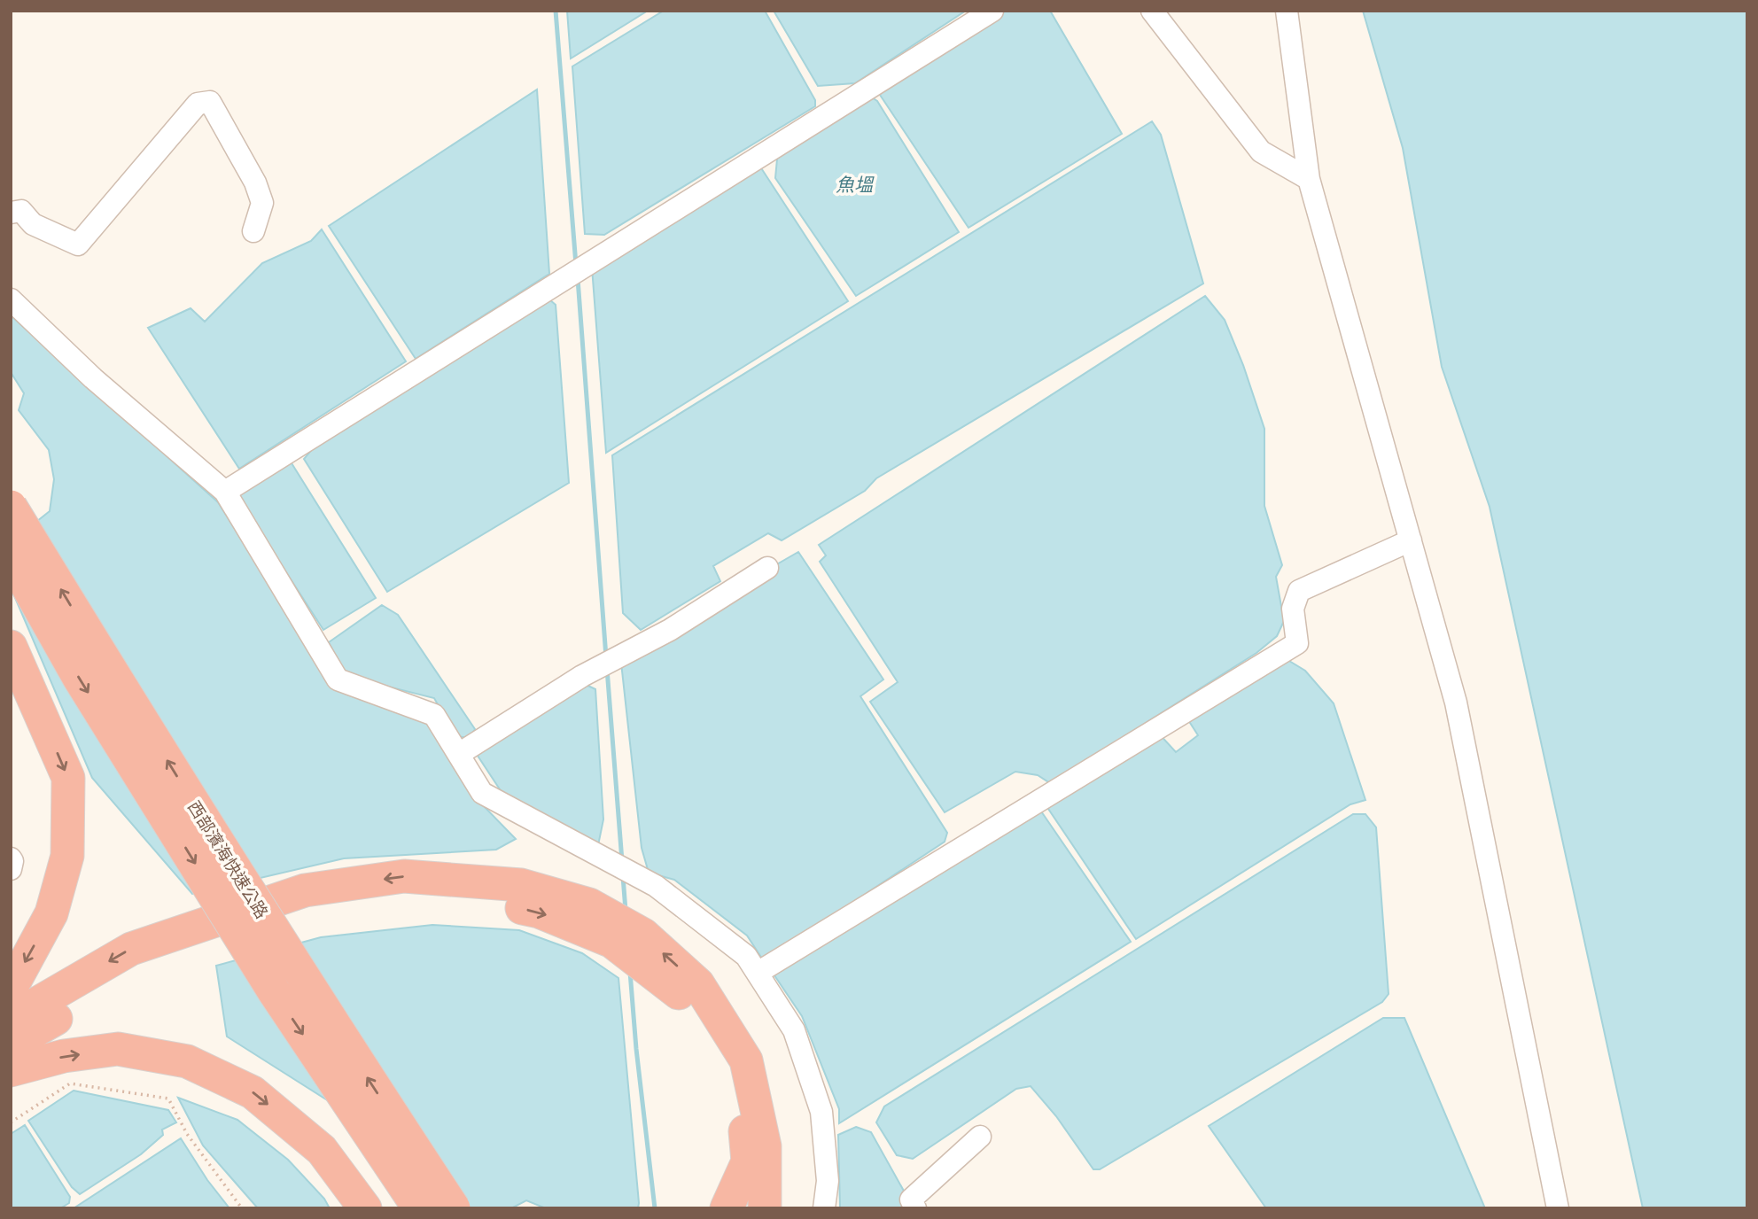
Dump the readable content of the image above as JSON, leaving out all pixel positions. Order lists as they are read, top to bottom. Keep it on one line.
{"streets":{"highway":["西部濱海快速公路"]},"water":["魚塭"]}
